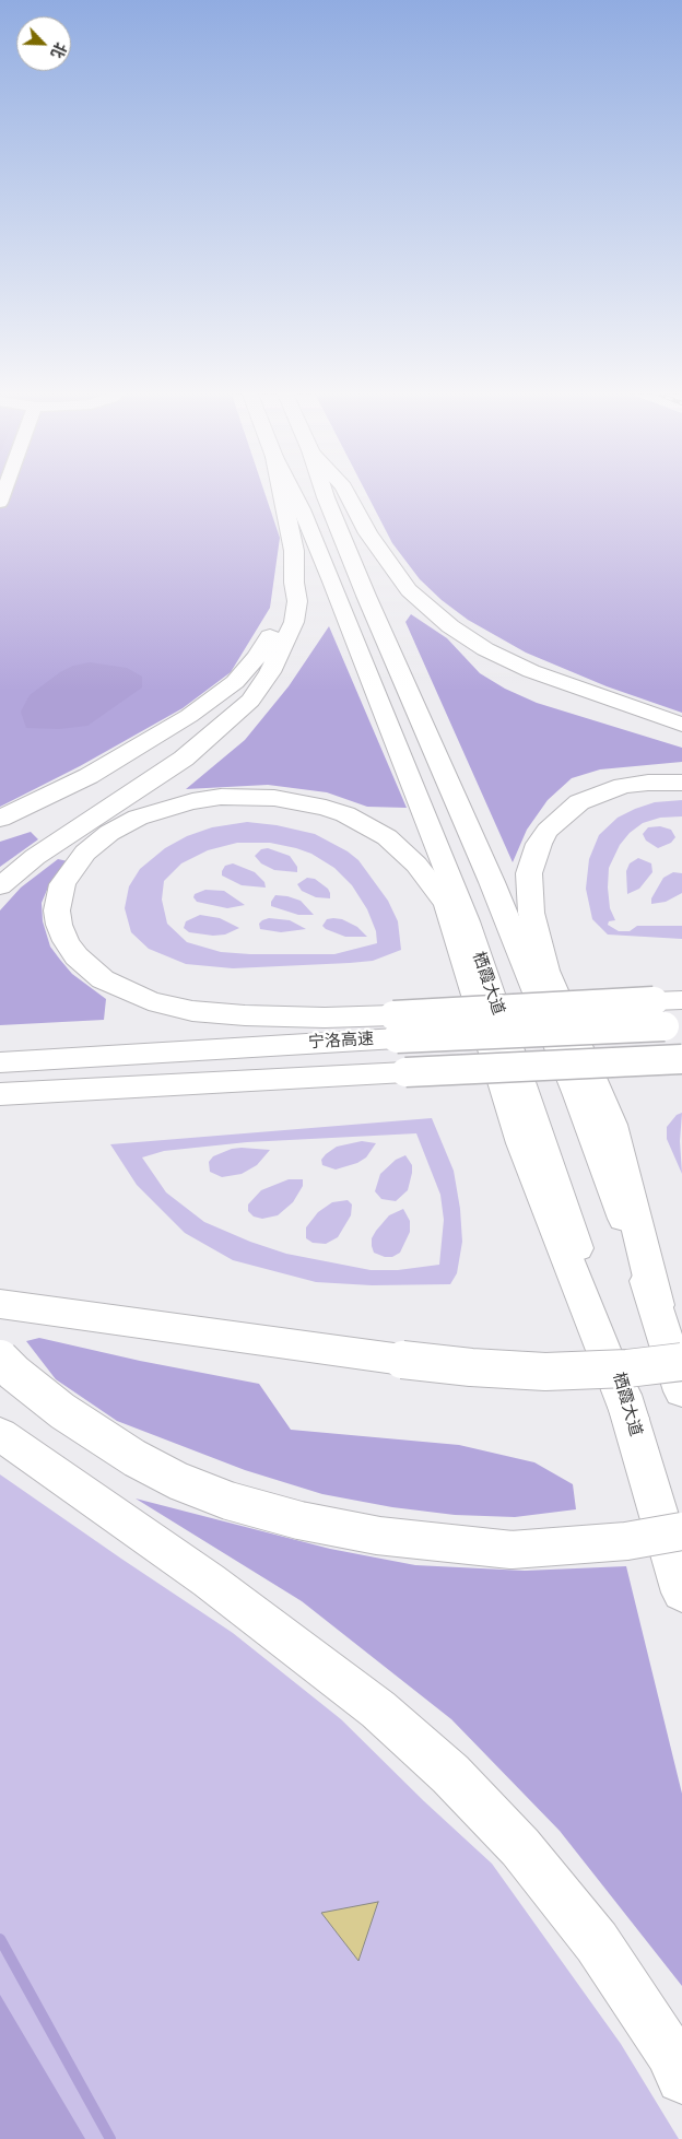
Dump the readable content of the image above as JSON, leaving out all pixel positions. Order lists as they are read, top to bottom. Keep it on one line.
{"streets":{"highway":["栖霞大道","宁洛高速"]},"north":"bottom right"}
